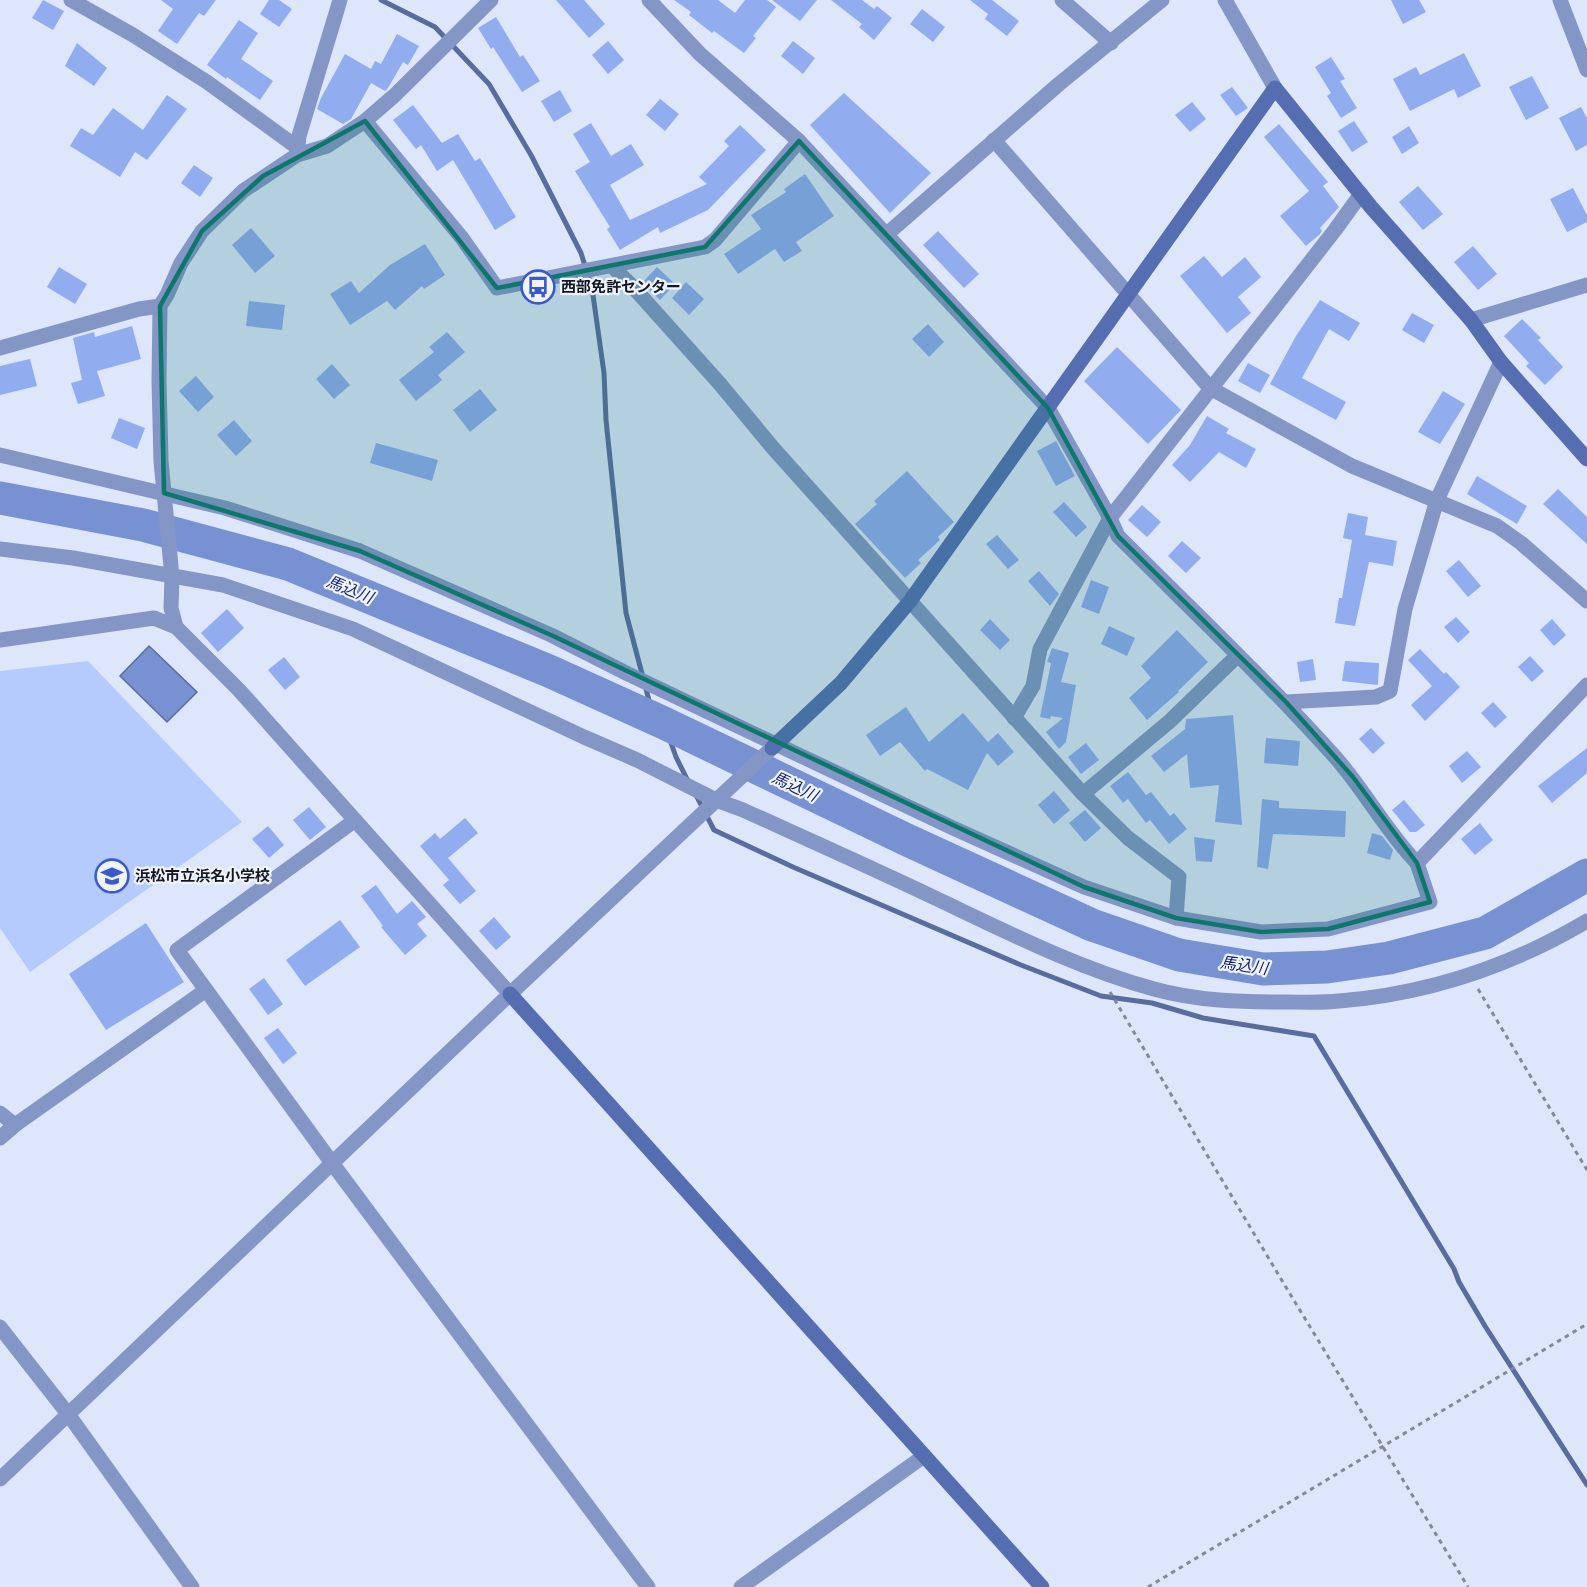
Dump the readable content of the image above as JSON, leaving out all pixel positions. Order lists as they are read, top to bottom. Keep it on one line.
{"water":["馬込川"],"places":{"bus stop":["西部免許センター"],"school or university":["浜松市立浜名小学校"]}}
